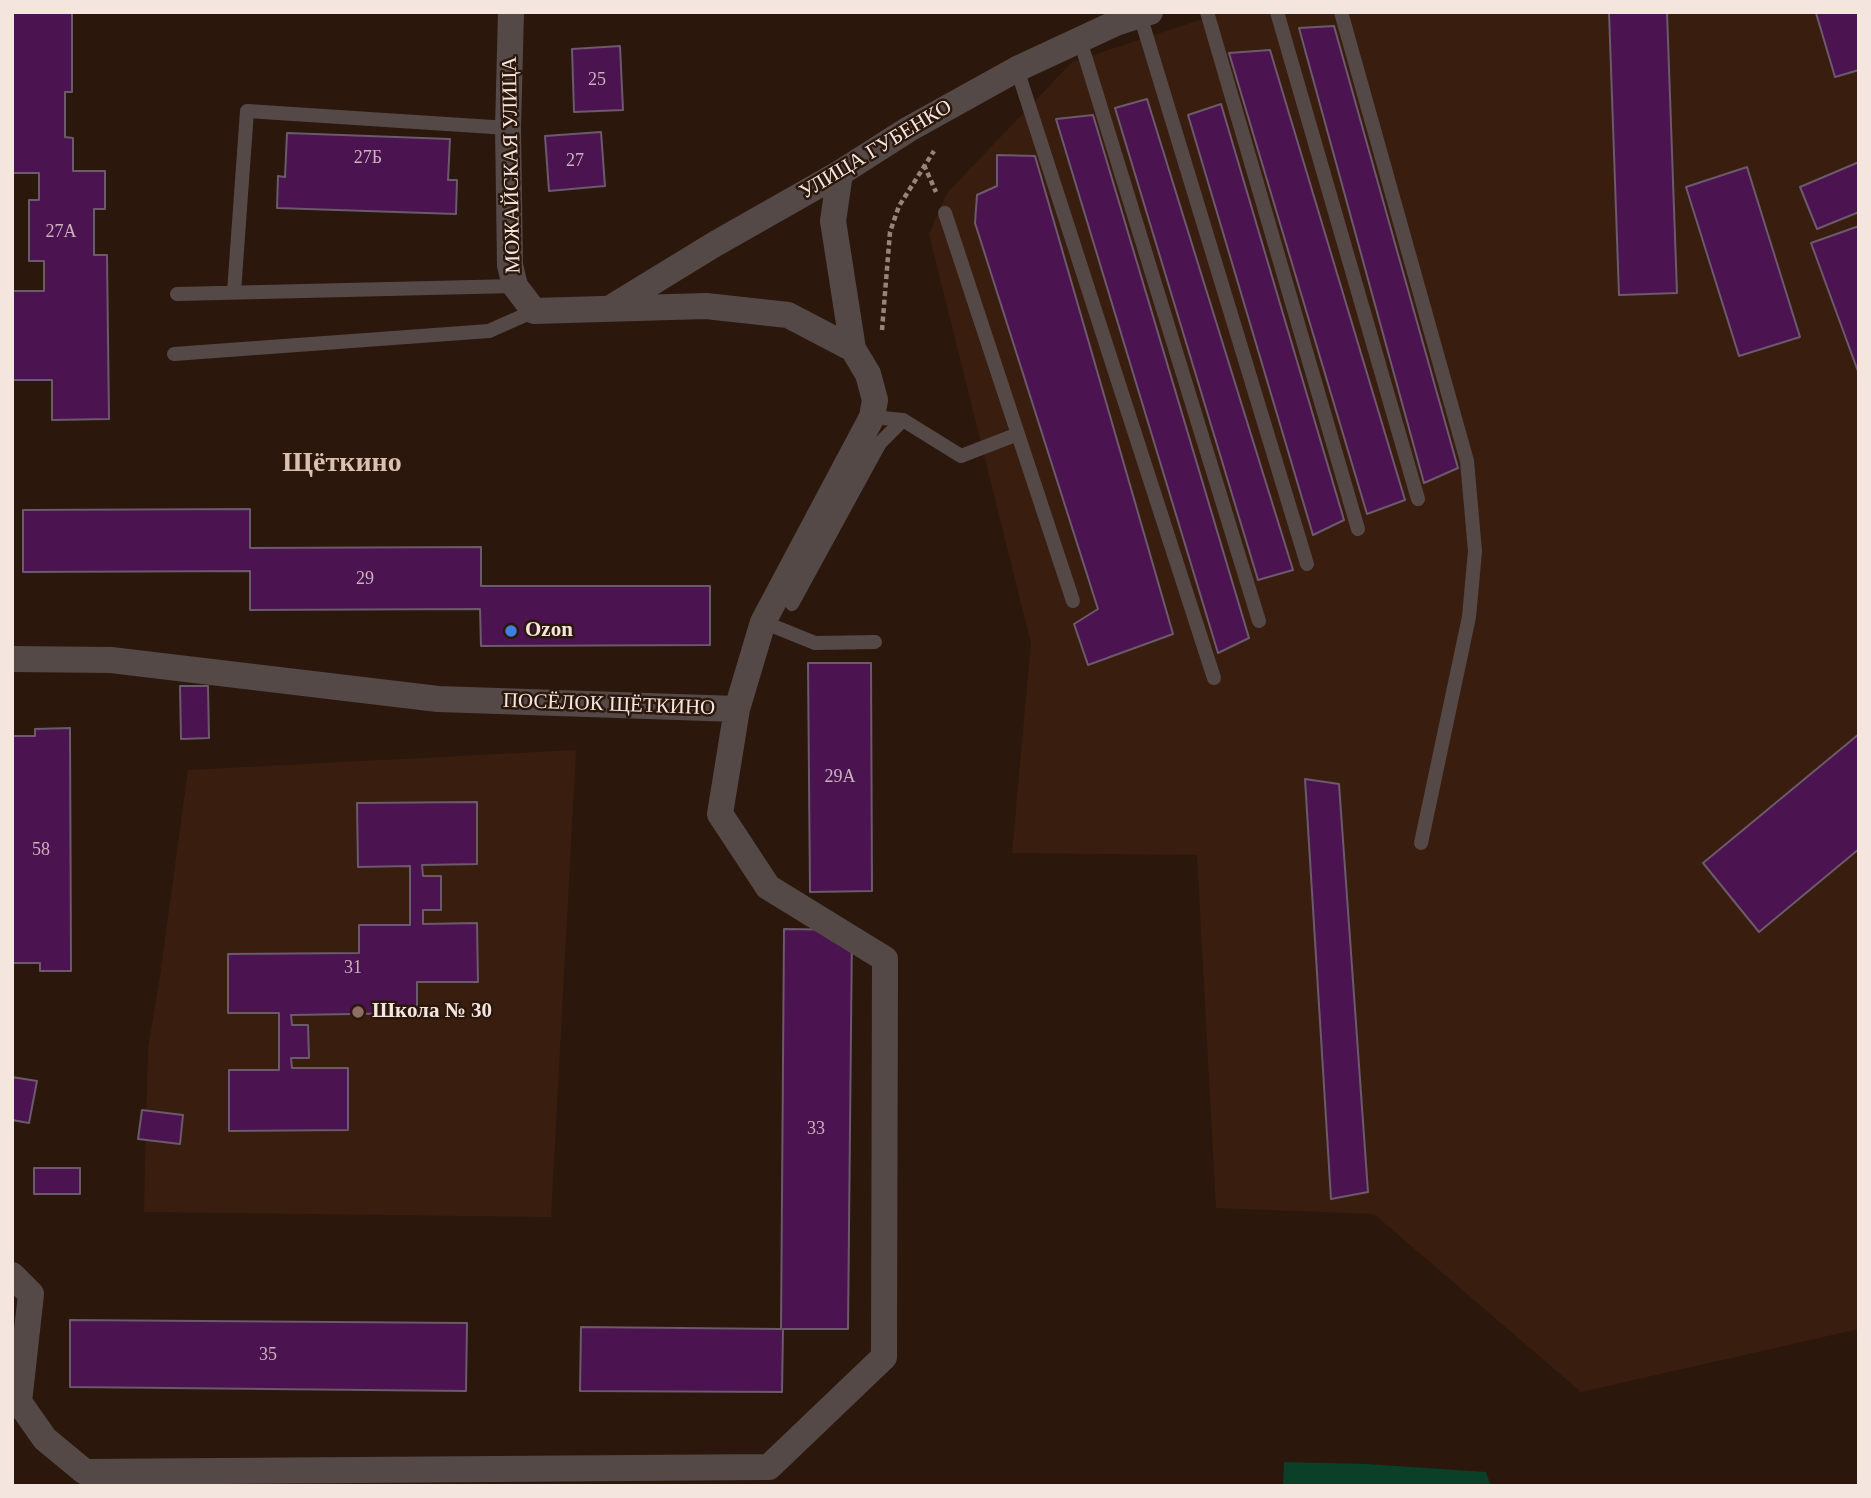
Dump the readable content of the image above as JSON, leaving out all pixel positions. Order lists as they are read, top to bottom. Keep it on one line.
{"streets":{"street":["УЛИЦА ГУБЕНКО","МОЖАЙСКАЯ УЛИЦА","ПОСЁЛОК ЩЁТКИНО"]},"districts":["Щёткино"],"places":["Ozon","Школа № 30"],"house_numbers":["25","27Б","27","27А","29","29А","58","31","33","35"]}
